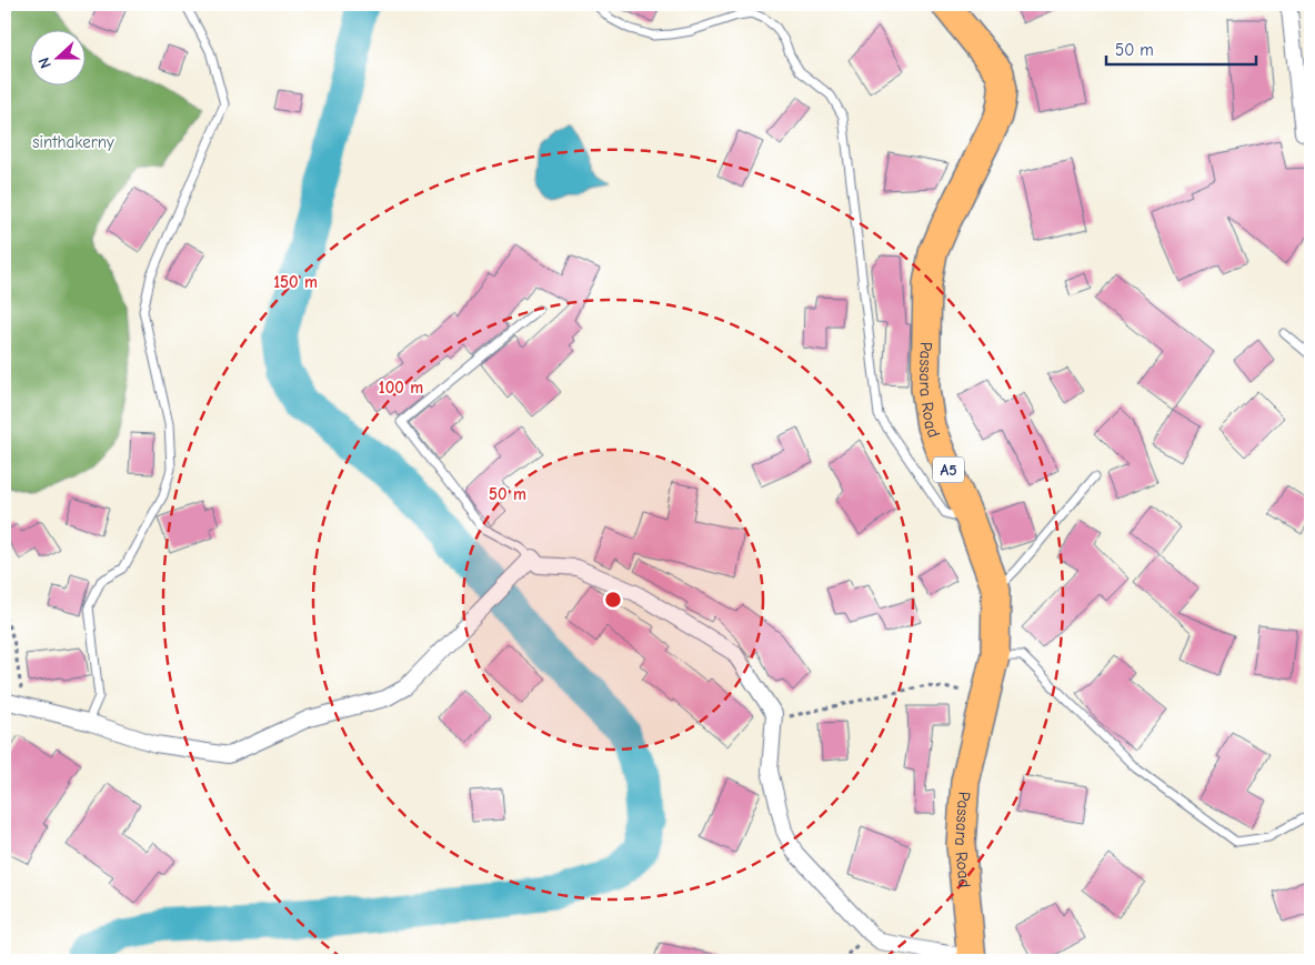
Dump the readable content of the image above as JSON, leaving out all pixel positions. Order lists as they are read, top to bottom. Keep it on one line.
{"streets":{"highway":["Passara Road","A5"]},"parks":["sinthakerny"],"scale_bar":"50 m","north":"left","rings":["150 m","100 m","50 m"]}
